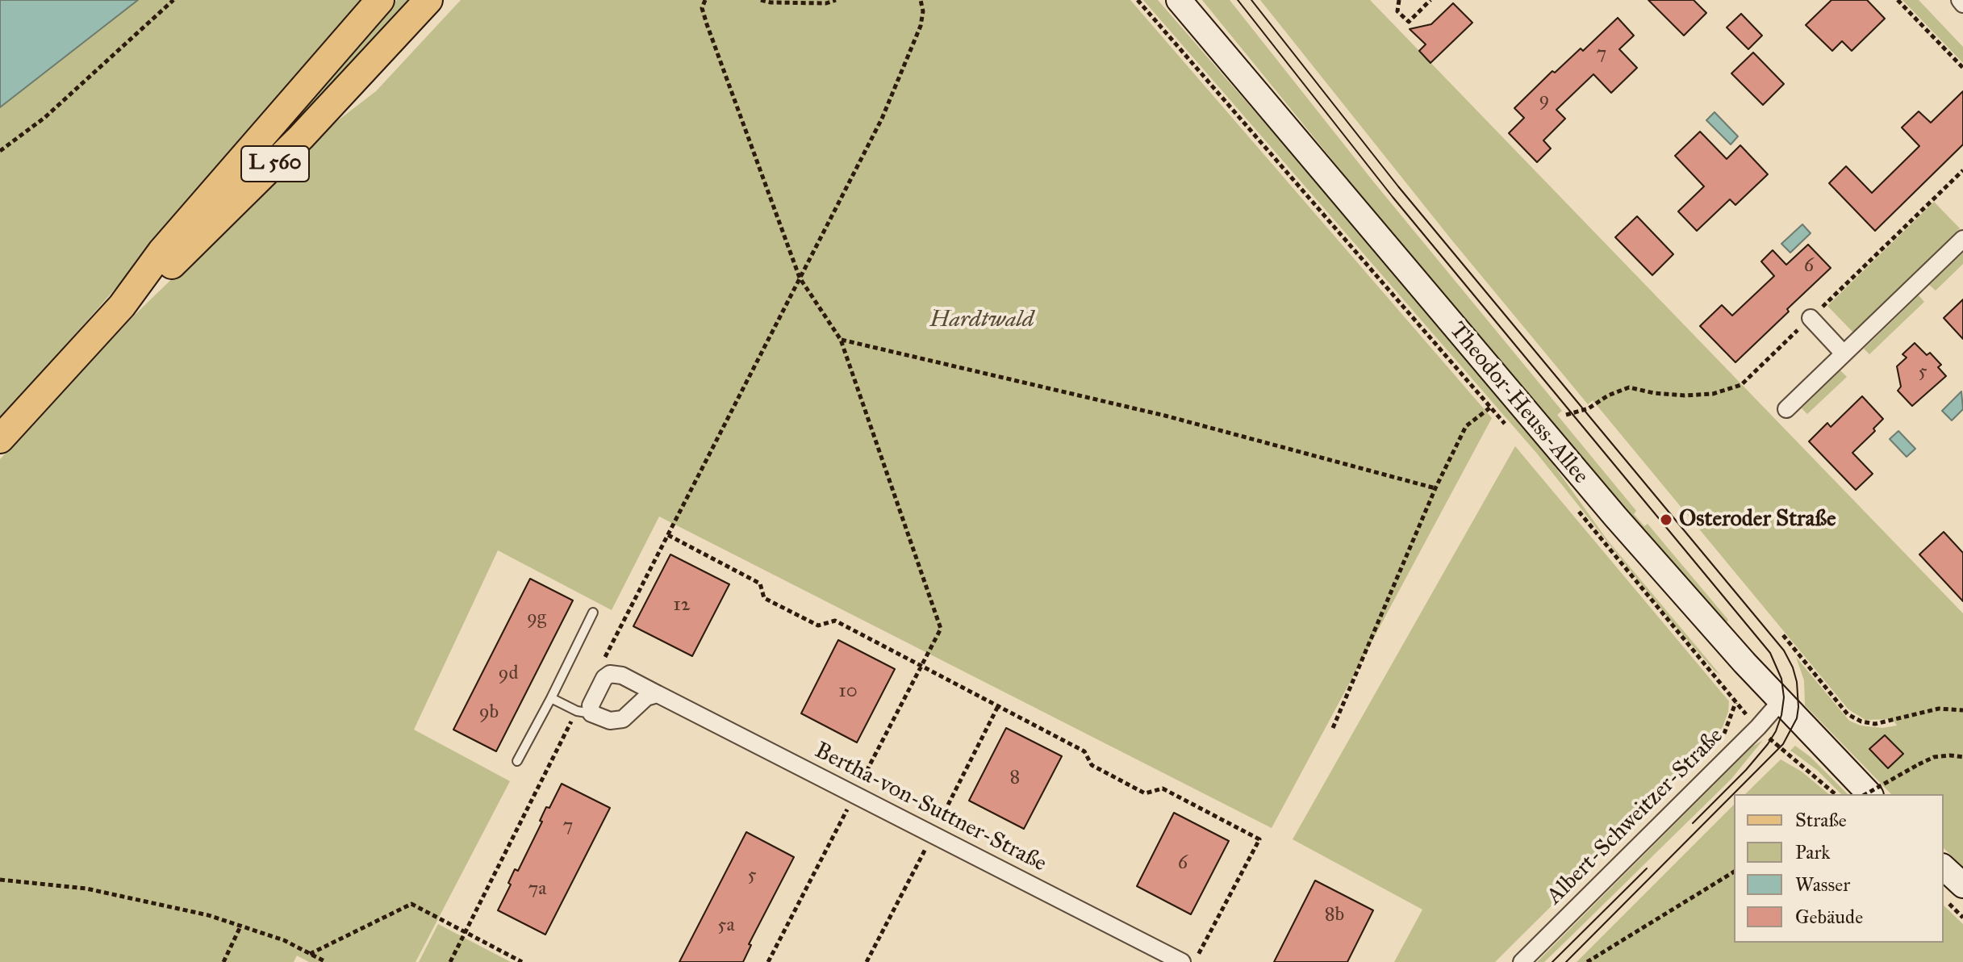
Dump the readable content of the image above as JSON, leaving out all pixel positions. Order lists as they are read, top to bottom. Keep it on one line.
{"streets":{"main road":["L 560","Theodor-Heuss-Allee"],"street":["Bertha-von-Suttner-Straße","Albert-Schweitzer-Straße"]},"crossings":[["Theodor-Heuss-Allee","Albert-Schweitzer-Straße"]],"parks":["Hardtwald"],"places":["Osteroder Straße"],"house_numbers":["7","9","6","5","12","9g","9d","10","9b","8","7","6","5","7a","8b","5a"],"legend":["Straße","Park","Wasser","Gebäude"]}
